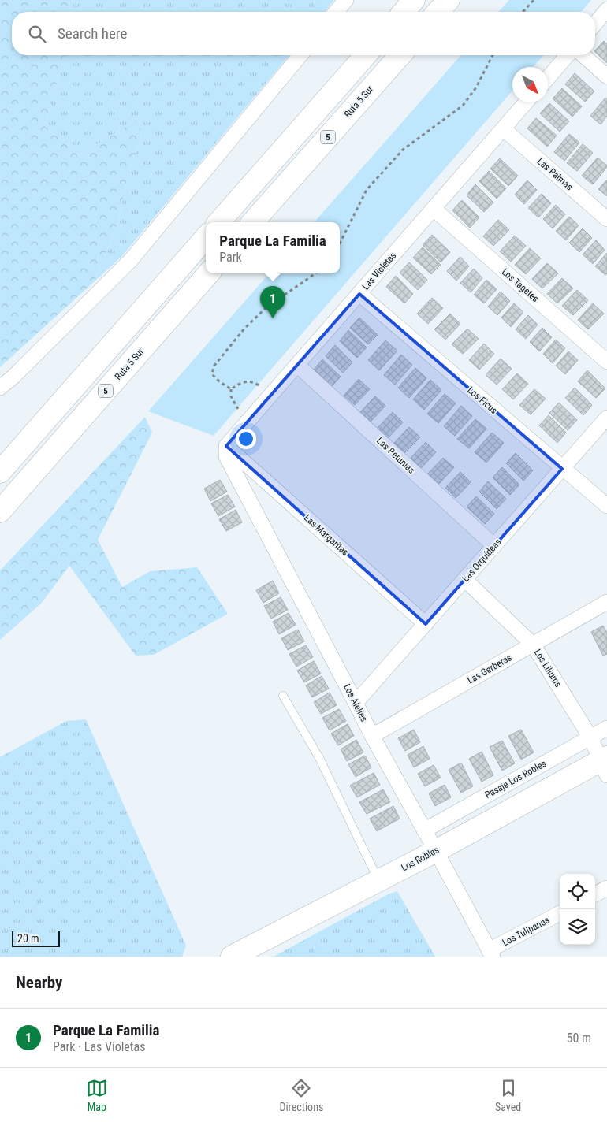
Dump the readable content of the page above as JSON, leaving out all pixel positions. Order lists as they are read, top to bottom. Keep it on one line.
{"streets":{"main road":["Ruta 5 Sur","5","Los Robles"],"street":["Las Palmas","Las Violetas","Los Tagetes","Los Ficus","Las Petunias","Las Margaritas","Las Orquídeas","Los Liliums","Las Gerberas","Los Alelíes","Pasaje Los Robles","Los Tulipanes"]},"crossings":[["Las Palmas","Las Violetas"],["Las Violetas","Los Tagetes"],["Las Violetas","Los Ficus"],["Las Violetas","Las Petunias"],["Las Violetas","Las Margaritas"],["Las Violetas","Los Alelíes"],["Los Ficus","Las Orquídeas"],["Las Petunias","Las Orquídeas"],["Las Margaritas","Las Orquídeas"],["Las Margaritas","Los Alelíes"],["Las Orquídeas","Los Liliums"],["Las Orquídeas","Los Alelíes"],["Los Liliums","Las Gerberas"],["Los Liliums","Pasaje Los Robles"],["Los Liliums","Los Robles"],["Las Gerberas","Los Alelíes"],["Los Alelíes","Pasaje Los Robles"],["Los Alelíes","Los Robles"],["Los Alelíes","Los Tulipanes"]],"scale_bar":"20 m","north":"bottom right","page":{"search":"Search here","popup":["Parque La Familia","Park"],"pins":"1","scale":"20 m","heading":"Nearby","list":[{"mark":"1","name":"Parque La Familia","note":"Park · Las Violetas","value":"50 m"}],"nav":["Map","Directions","Saved"]}}
